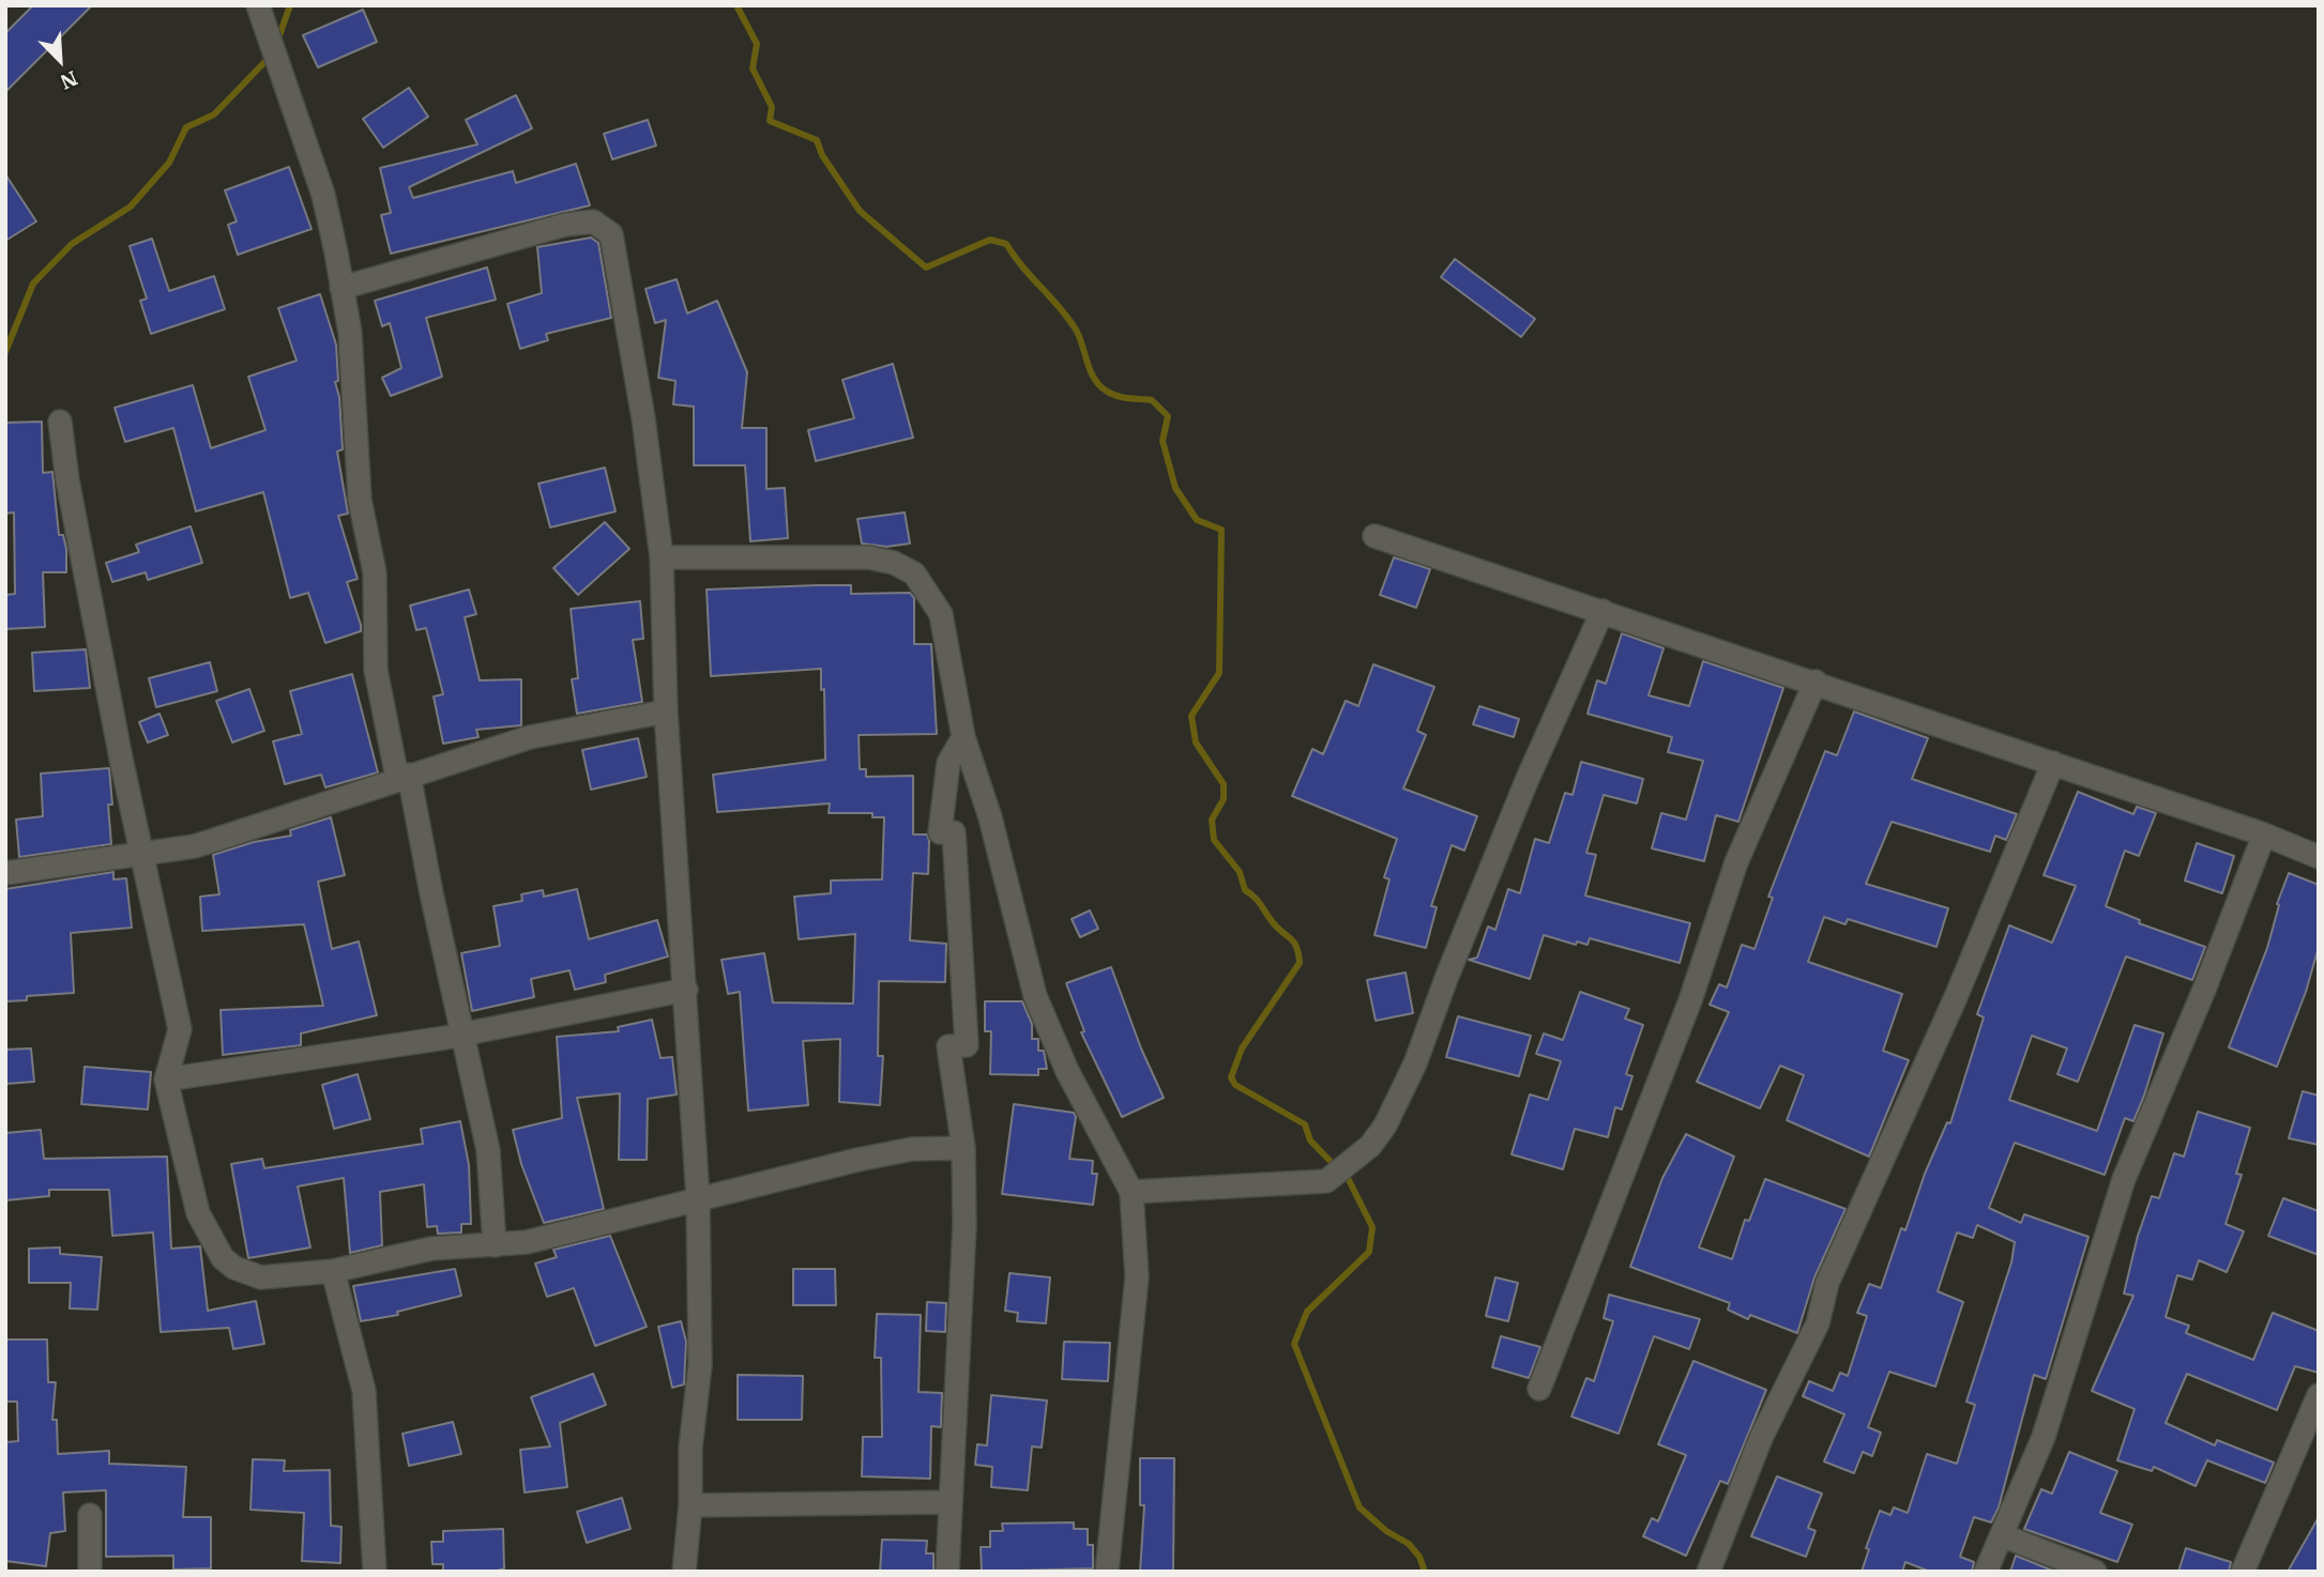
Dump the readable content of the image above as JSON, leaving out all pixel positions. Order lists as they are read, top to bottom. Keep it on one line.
{"north":"bottom right"}
